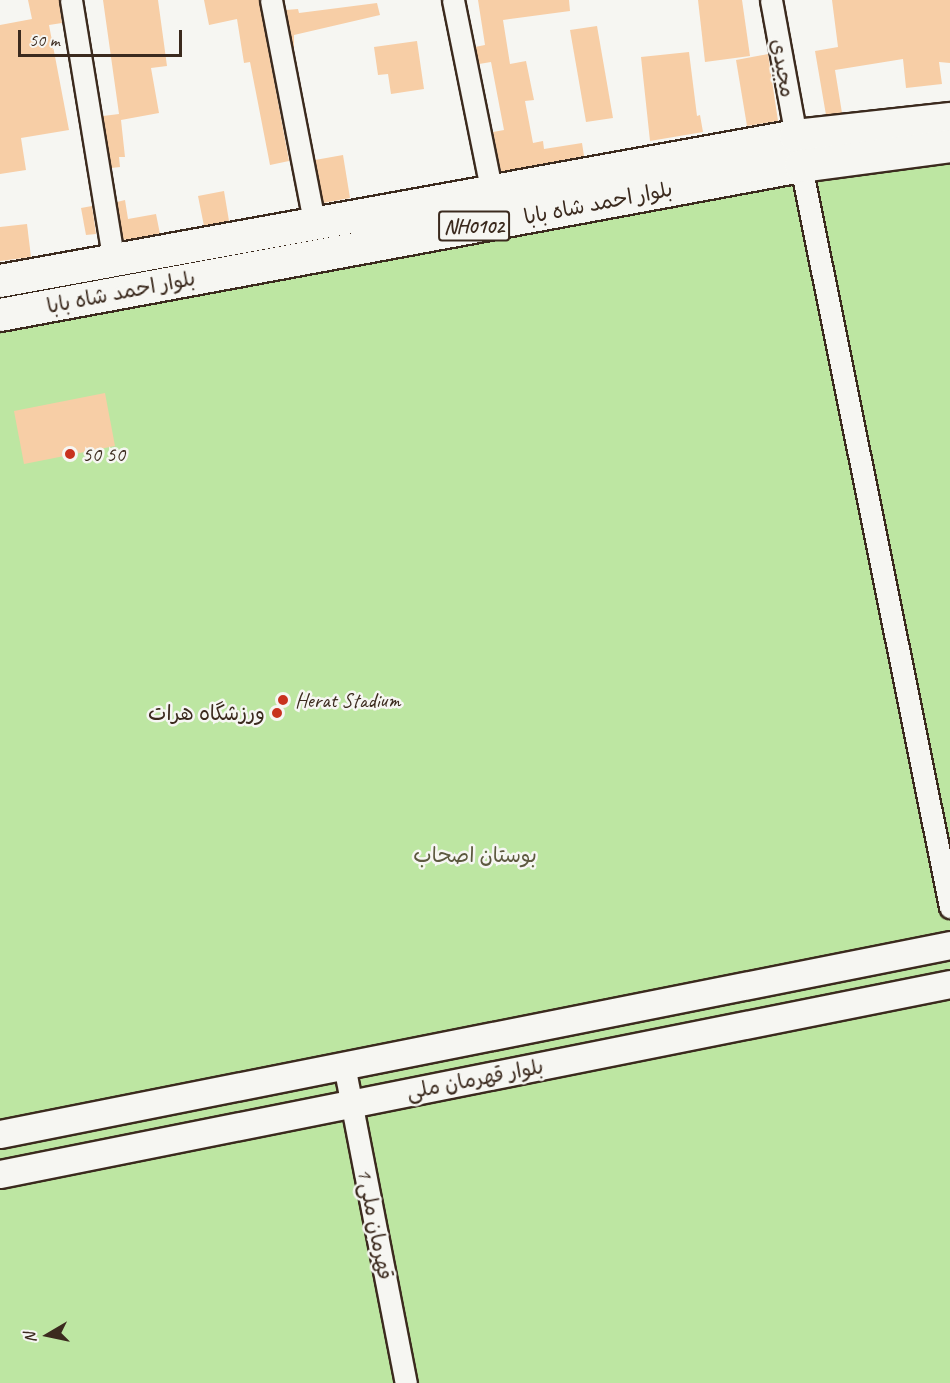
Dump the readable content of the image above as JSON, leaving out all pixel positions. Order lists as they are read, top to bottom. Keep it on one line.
{"streets":{"highway":["بلوار احمد شاه بابا","NH0102"],"main road":["بلوار قهرمان ملی"],"street":["مجیدی","قهرمان ملی 1"]},"crossings":[["مجیدی","بلوار احمد شاه بابا"],["بلوار قهرمان ملی","قهرمان ملی 1"]],"parks":["بوستان اصحاب"],"places":["50 50","Herat Stadium","ورزشگاه هرات"],"scale_bar":"50 m","north":"left"}
